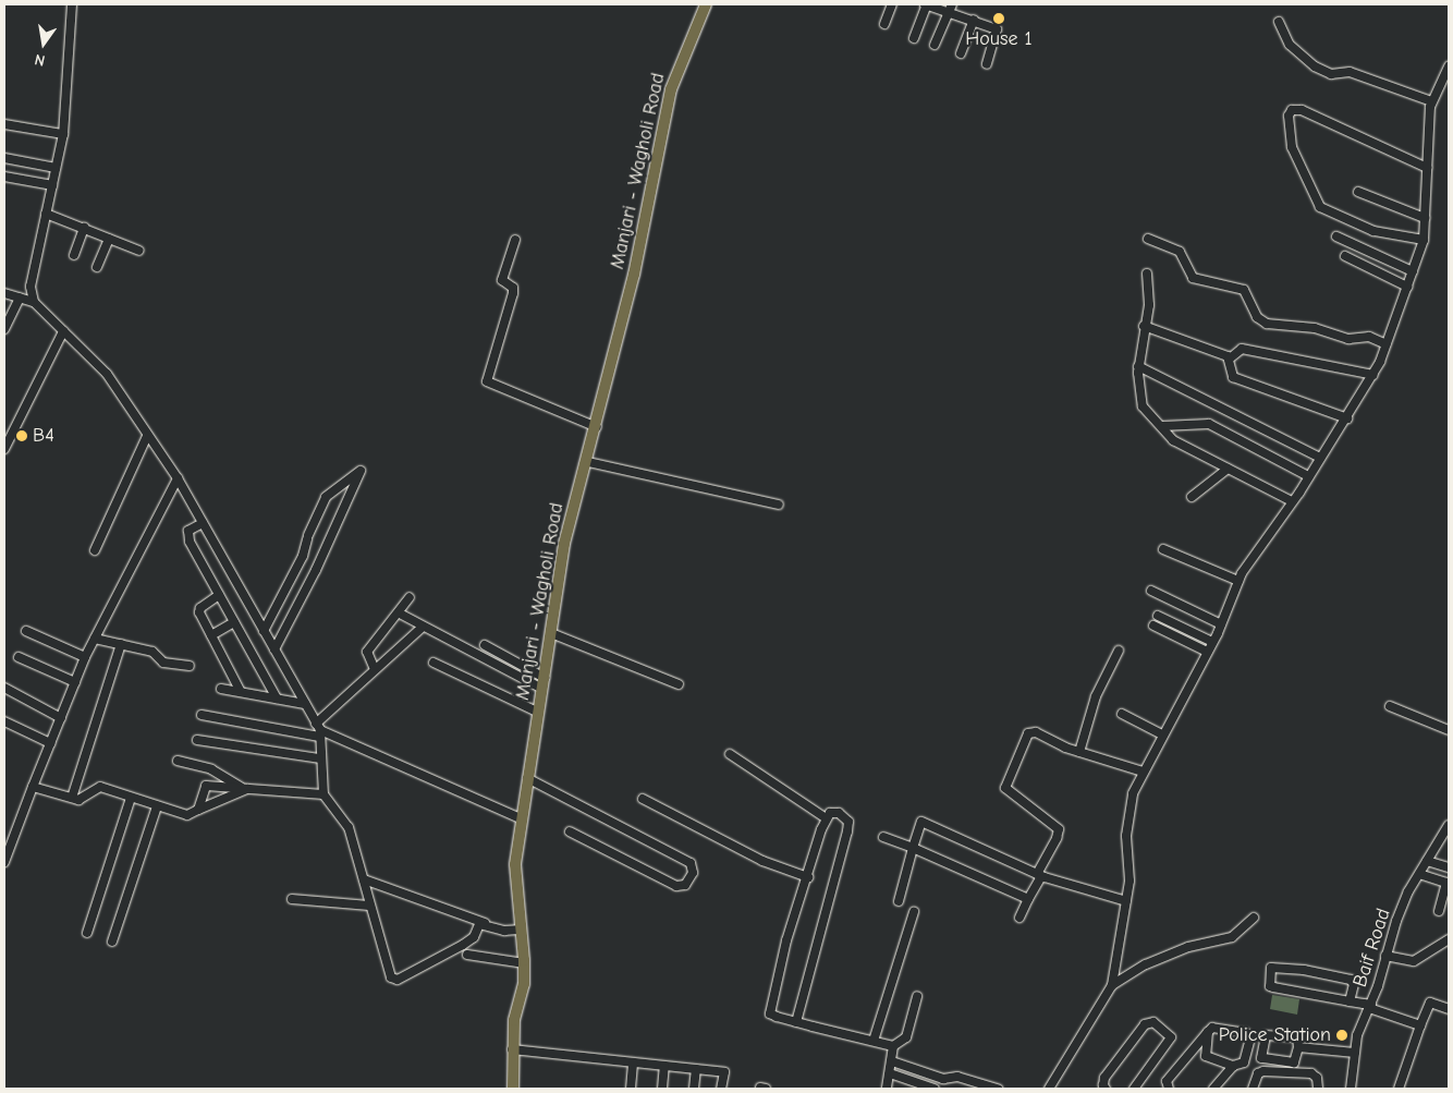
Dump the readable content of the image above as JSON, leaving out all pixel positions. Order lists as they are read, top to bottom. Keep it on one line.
{"streets":{"main road":["Manjari - Wagholi Road"],"street":["Baif Road"]},"places":["House 1","B4","Police Station"],"north":"bottom"}
